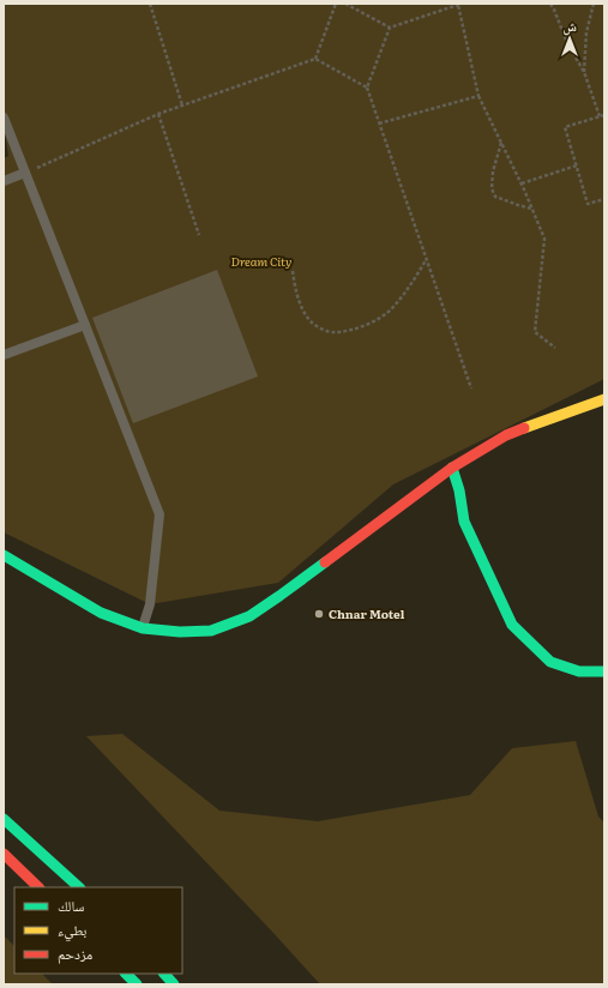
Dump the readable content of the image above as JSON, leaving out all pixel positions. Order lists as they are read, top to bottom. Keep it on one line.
{"parks":["Dream City"],"places":["Chnar Motel"],"legend":["سالك","بطيء","مزدحم"],"north":"top"}
